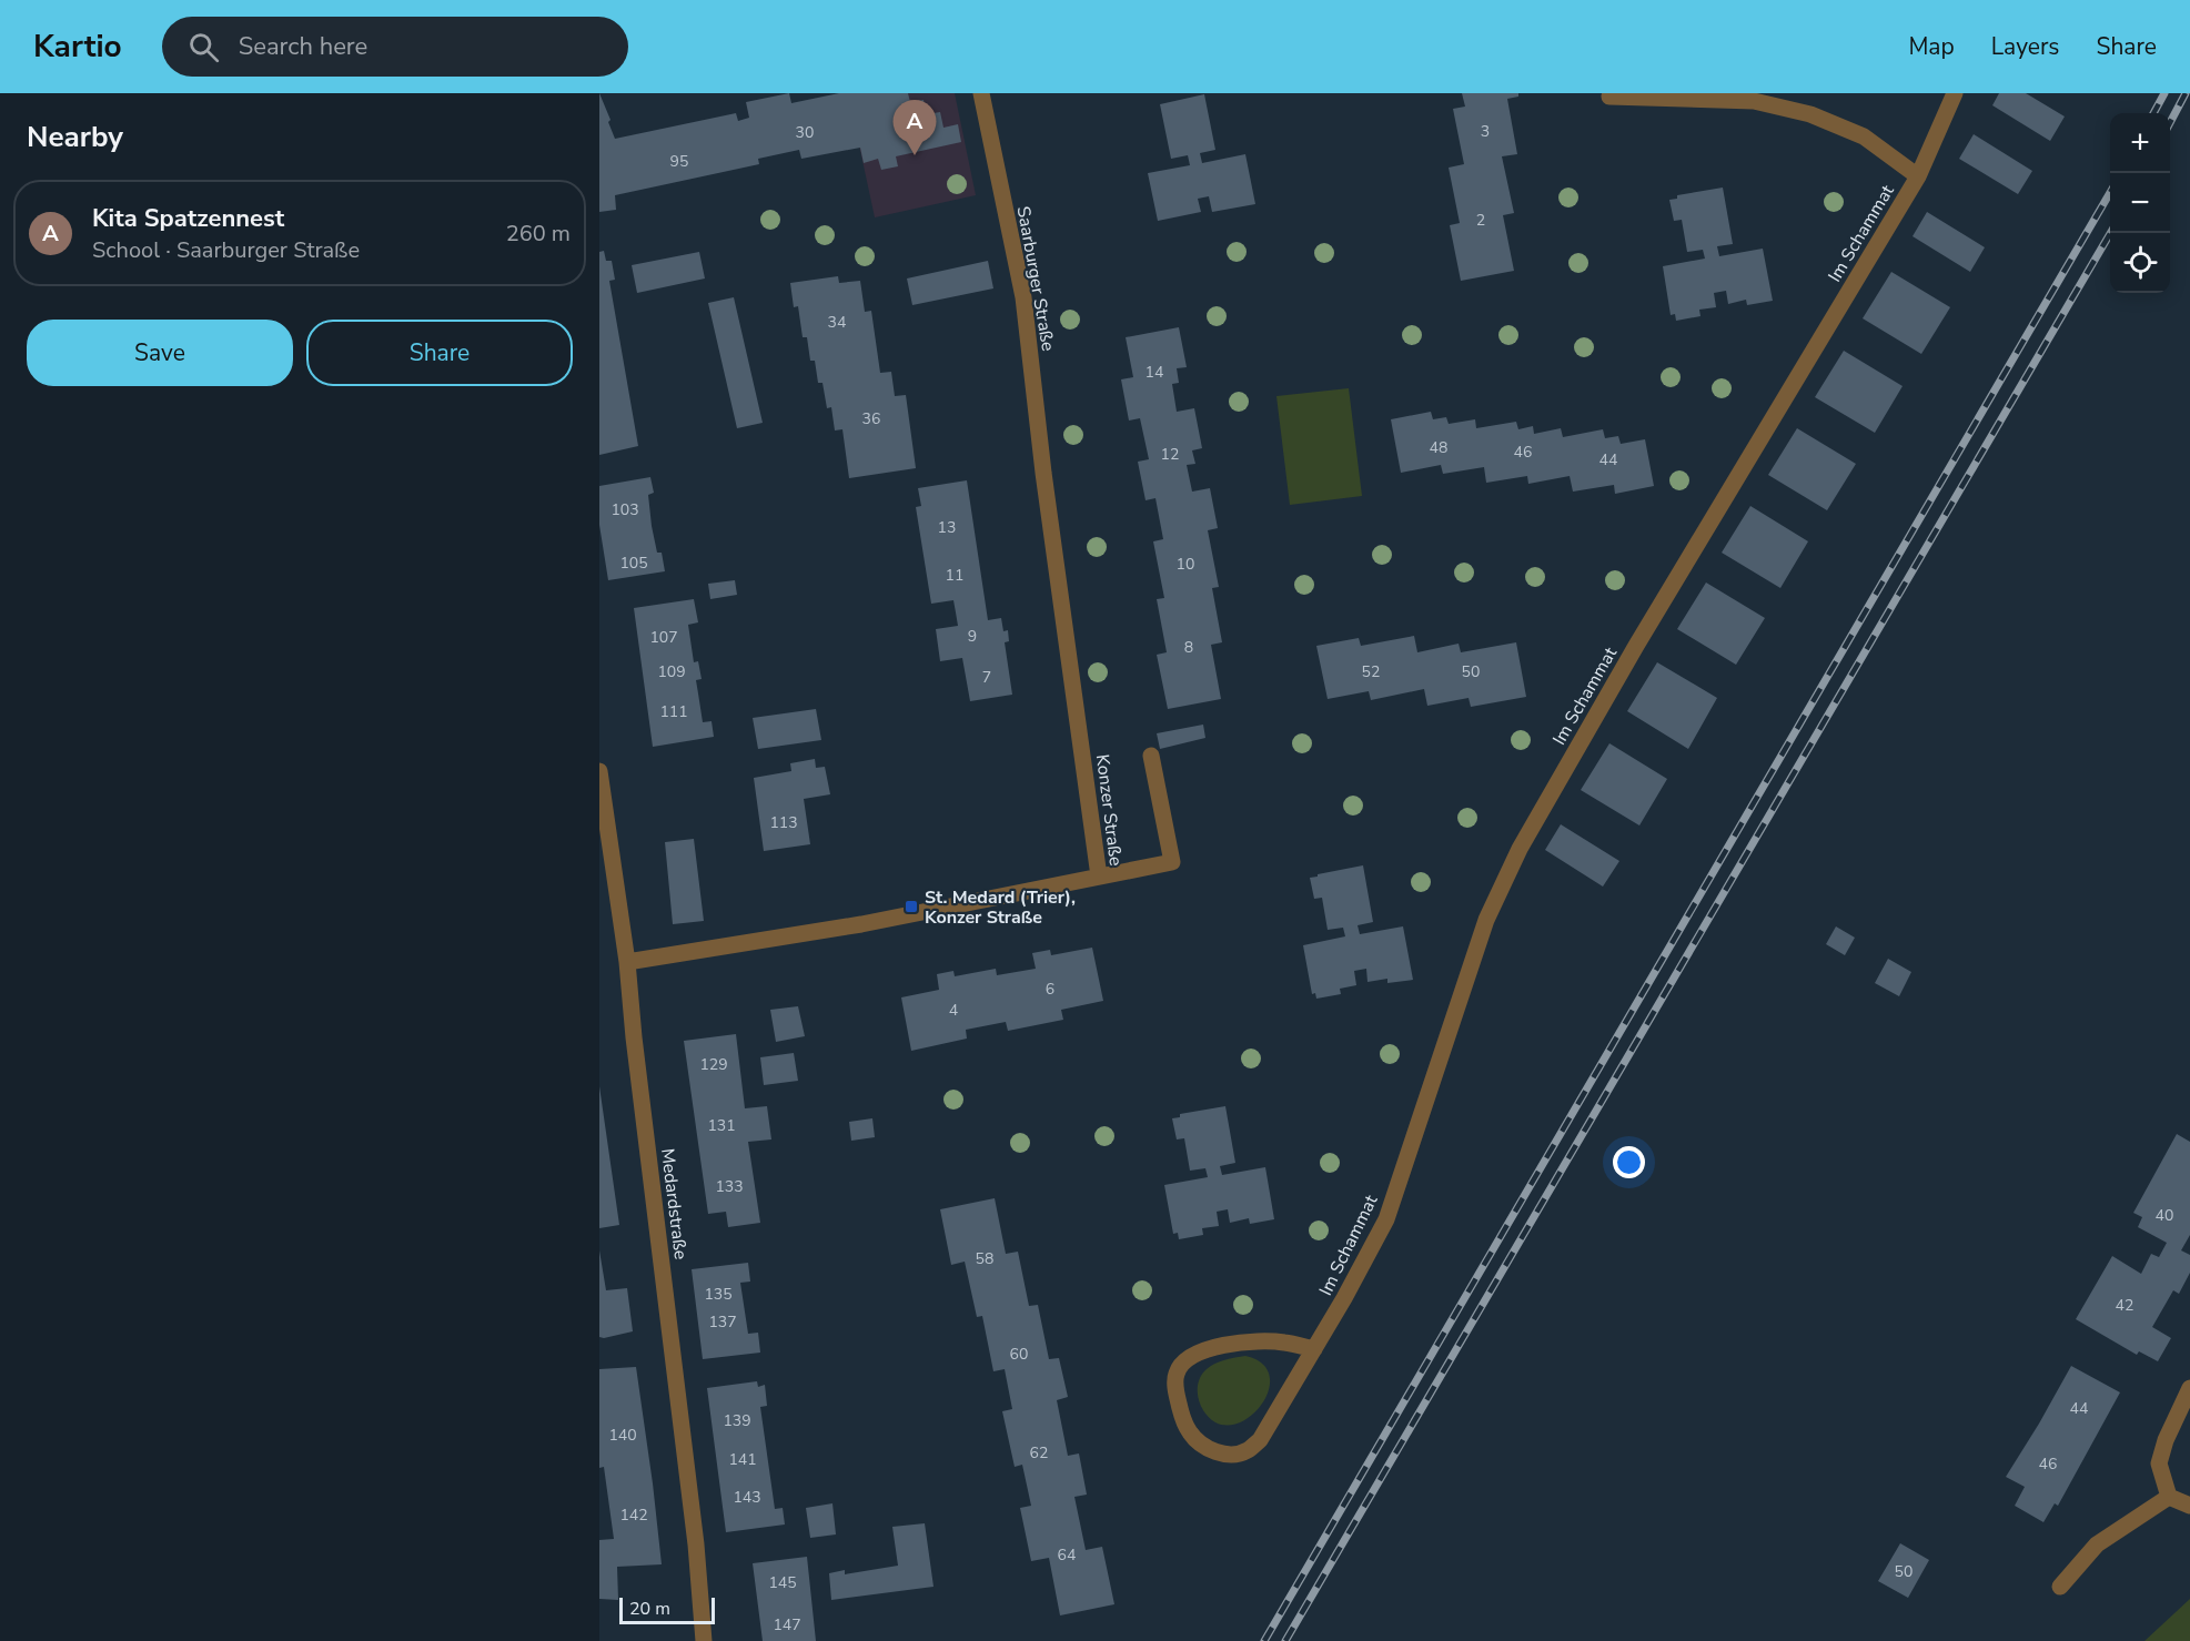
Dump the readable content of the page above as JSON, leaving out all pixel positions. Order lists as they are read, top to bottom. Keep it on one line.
{"streets":{"street":["Im Schammat","Saarburger Straße","Konzer Straße","Medardstraße"]},"crossings":[["Saarburger Straße","Konzer Straße"],["Konzer Straße","Medardstraße"]],"places":{"transit":["St. Medard (Trier), Konzer Straße"]},"house_numbers":["3","30","95","2","34","14","36","48","46","12","44","103","13","105","10","11","9","107","8","109","52","50","7","111","113","6","4","129","131","133","40","58","135","42","137","60","44","139","140","62","141","46","143","142","64","50","145","147"],"scale_bar":"20 m","page":{"header":"Kartio","search":"Search here","nav":["Map","Layers","Share"],"heading":"Nearby","pins":"A","map_buttons":["+","−"],"list":[{"mark":"A","name":"Kita Spatzennest","note":"School · Saarburger Straße","value":"260 m"}],"buttons":["Save","Share"],"scale":"20 m"}}
